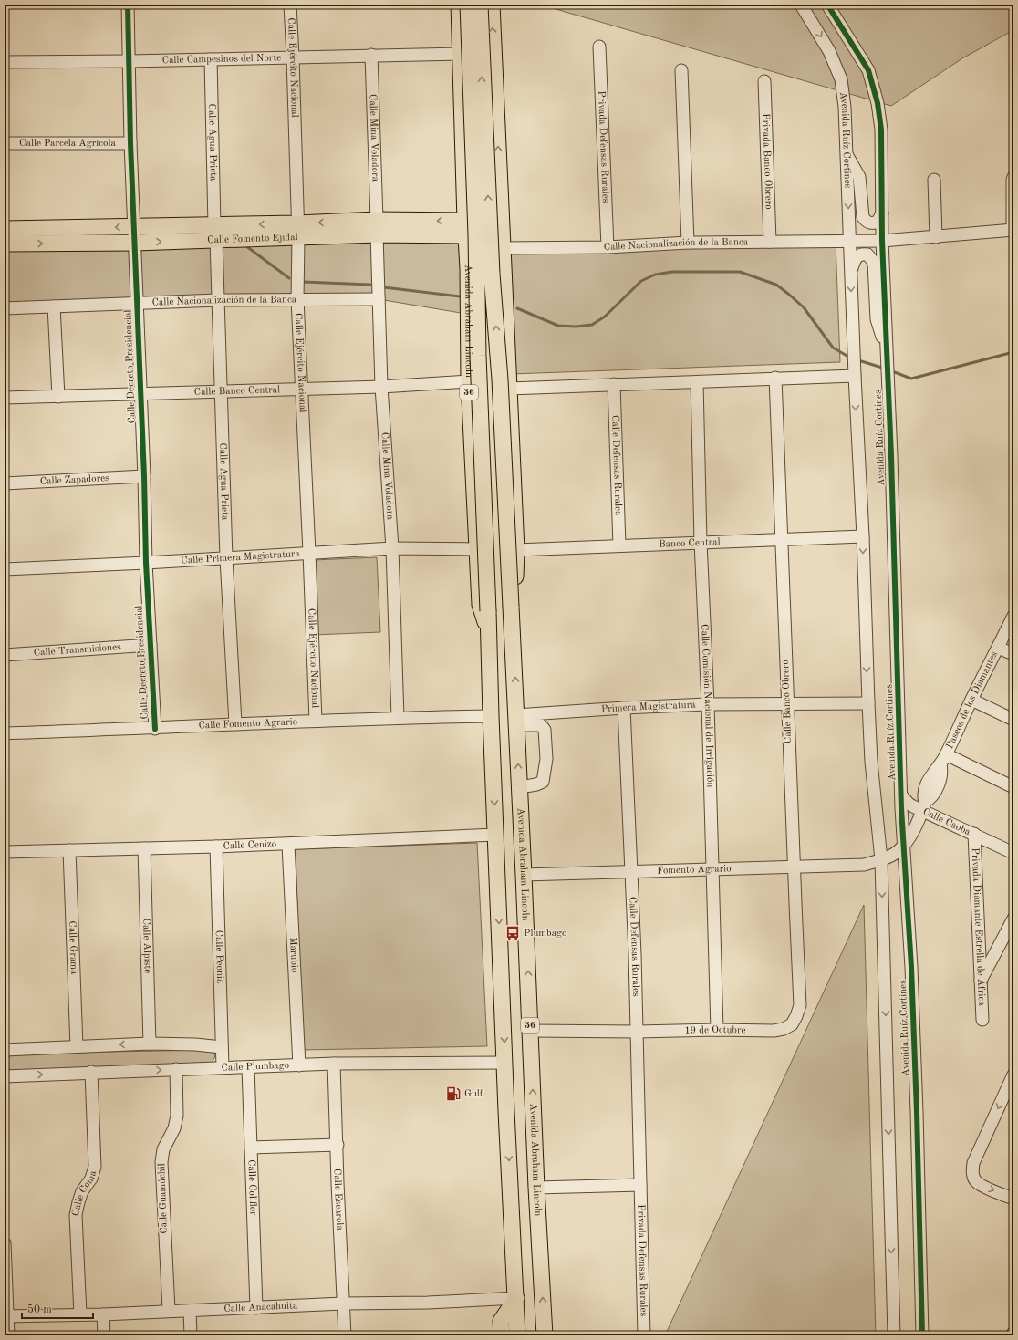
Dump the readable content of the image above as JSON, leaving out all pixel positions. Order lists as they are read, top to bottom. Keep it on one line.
{"streets":{"main road":["Calle Fomento Ejidal","Avenida Abraham Lincoln","36"],"street":["Calle Campesinos del Norte","Calle Ejército Nacional","Calle Mina Voladora","Avenida Ruíz Cortines","Calle Agua Prieta","Calle Parcela Agrícola","Privada Defensas Rurales","Privada Banco Obrero","Calle Nacionalización de la Banca","Calle Decreto Presidencial","Calle Banco Central","Calle Defensas Rurales","Calle Zapadores","Banco Central","Calle Primera Magistratura","Calle Transmisiones","Paseos de los Diamantes","Calle Banco Obrero","Calle Comisión Nacional de Irrigación","Primera Magistratura","Calle Fomento Agrario","Calle Caoba","Calle Cenizo","Fomento Agrario","Privada Diamante Estrella de África","Calle Alpiste","Calle Grama","Marubio","Calle Peonia","19 de Octubre","Calle Plumbago","Calle Coliflor","Calle Coma","Calle Guamúchil","Calle Escarola","Calle Anacahuita"]},"crossings":[["Calle Campesinos del Norte","Calle Ejército Nacional"],["Calle Campesinos del Norte","Calle Mina Voladora"],["Calle Campesinos del Norte","Calle Agua Prieta"],["Calle Campesinos del Norte","Avenida Abraham Lincoln"],["Calle Campesinos del Norte","Calle Decreto Presidencial"],["Calle Ejército Nacional","Calle Fomento Ejidal"],["Calle Ejército Nacional","Calle Nacionalización de la Banca"],["Calle Ejército Nacional","Calle Banco Central"],["Calle Ejército Nacional","Calle Primera Magistratura"],["Calle Ejército Nacional","Calle Fomento Agrario"],["Calle Mina Voladora","Calle Fomento Ejidal"],["Calle Mina Voladora","Calle Nacionalización de la Banca"],["Calle Mina Voladora","Calle Banco Central"],["Calle Mina Voladora","Calle Primera Magistratura"],["Calle Mina Voladora","Calle Fomento Agrario"],["Avenida Ruíz Cortines","Calle Nacionalización de la Banca"],["Avenida Ruíz Cortines","Banco Central"],["Avenida Ruíz Cortines","Paseos de los Diamantes"],["Avenida Ruíz Cortines","Primera Magistratura"],["Avenida Ruíz Cortines","Calle Caoba"],["Avenida Ruíz Cortines","Fomento Agrario"],["Calle Agua Prieta","Calle Fomento Ejidal"],["Calle Agua Prieta","Calle Nacionalización de la Banca"],["Calle Agua Prieta","Calle Banco Central"],["Calle Agua Prieta","Calle Primera Magistratura"],["Calle Agua Prieta","Calle Fomento Agrario"],["Calle Parcela Agrícola","Calle Decreto Presidencial"],["Privada Defensas Rurales","Calle Nacionalización de la Banca"],["Privada Defensas Rurales","Calle Defensas Rurales"],["Privada Banco Obrero","Calle Nacionalización de la Banca"],["Calle Fomento Ejidal","Calle Nacionalización de la Banca"],["Calle Fomento Ejidal","Avenida Abraham Lincoln"],["Calle Fomento Ejidal","Calle Decreto Presidencial"],["Calle Nacionalización de la Banca","Avenida Abraham Lincoln"],["Calle Nacionalización de la Banca","Calle Decreto Presidencial"],["Avenida Abraham Lincoln","Calle Banco Central"],["Avenida Abraham Lincoln","36"],["Avenida Abraham Lincoln","Banco Central"],["Avenida Abraham Lincoln","Calle Primera Magistratura"],["Avenida Abraham Lincoln","Primera Magistratura"],["Avenida Abraham Lincoln","Fomento Agrario"],["Avenida Abraham Lincoln","19 de Octubre"],["Calle Decreto Presidencial","Calle Banco Central"],["Calle Decreto Presidencial","Calle Zapadores"],["Calle Decreto Presidencial","Calle Primera Magistratura"],["Calle Decreto Presidencial","Calle Transmisiones"],["Calle Decreto Presidencial","Calle Fomento Agrario"],["36","Calle Fomento Agrario"],["36","Calle Cenizo"],["36","Calle Plumbago"],["36","Calle Anacahuita"],["Calle Defensas Rurales","Banco Central"],["Calle Defensas Rurales","Primera Magistratura"],["Calle Defensas Rurales","Fomento Agrario"],["Calle Defensas Rurales","19 de Octubre"],["Banco Central","Calle Banco Obrero"],["Banco Central","Calle Comisión Nacional de Irrigación"],["Paseos de los Diamantes","Calle Caoba"],["Paseos de los Diamantes","Fomento Agrario"],["Calle Banco Obrero","Primera Magistratura"],["Calle Banco Obrero","Fomento Agrario"],["Calle Banco Obrero","19 de Octubre"],["Calle Comisión Nacional de Irrigación","Primera Magistratura"],["Calle Comisión Nacional de Irrigación","Fomento Agrario"],["Calle Comisión Nacional de Irrigación","19 de Octubre"],["Calle Caoba","Privada Diamante Estrella de África"],["Calle Cenizo","Calle Alpiste"],["Calle Cenizo","Calle Grama"],["Calle Cenizo","Marubio"],["Calle Cenizo","Calle Peonia"],["Calle Alpiste","Calle Plumbago"],["Calle Grama","Calle Plumbago"],["Marubio","Calle Plumbago"],["Calle Peonia","Calle Plumbago"],["Calle Plumbago","Calle Coliflor"],["Calle Plumbago","Calle Coma"],["Calle Plumbago","Calle Guamúchil"],["Calle Plumbago","Calle Escarola"],["Calle Coliflor","Calle Anacahuita"],["Calle Coma","Calle Anacahuita"],["Calle Guamúchil","Calle Anacahuita"],["Calle Escarola","Calle Anacahuita"]],"places":{"bus stop":["Plumbago"],"fuel station":["Gulf"]},"scale_bar":"50 m"}
